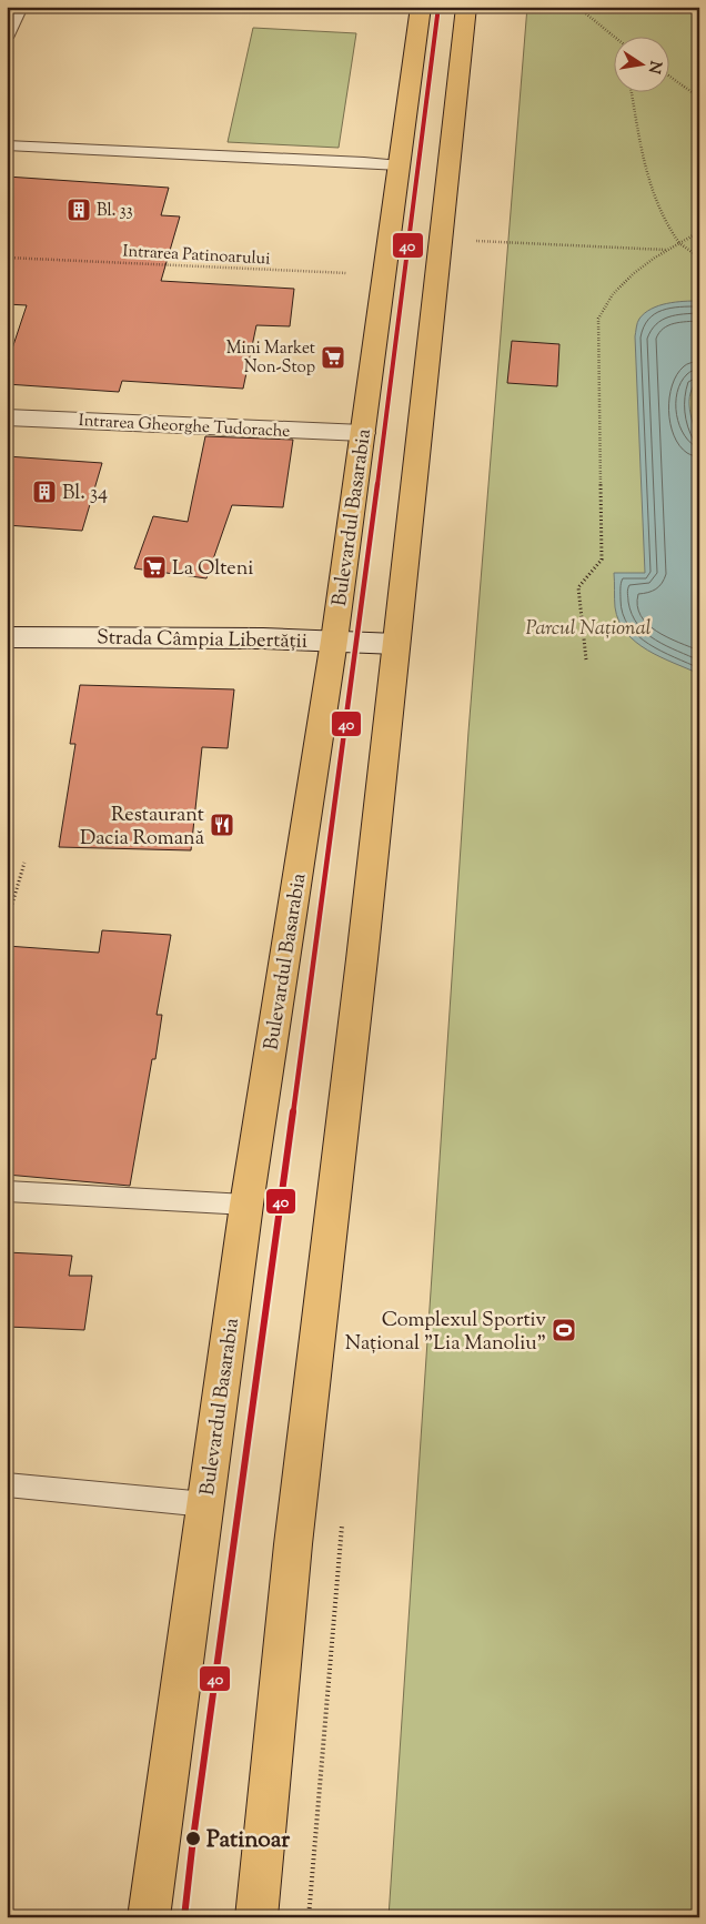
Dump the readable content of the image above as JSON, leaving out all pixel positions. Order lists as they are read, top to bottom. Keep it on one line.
{"streets":{"main road":["Bulevardul Basarabia"],"street":["Intrarea Gheorghe Tudorache","Strada Câmpia Libertății"],"path":["Intrarea Patinoarului"]},"crossings":[["Intrarea Patinoarului","Bulevardul Basarabia"],["Intrarea Gheorghe Tudorache","Bulevardul Basarabia"],["Bulevardul Basarabia","Strada Câmpia Libertății"]],"parks":["Parcul Național"],"places":{"building":["Bl. 33","Bl. 34"],"supermarket":["Mini Market Non-Stop","La Olteni"],"restaurant":["Restaurant Dacia Romană"],"sports":["Complexul Sportiv Național \"Lia Manoliu\""],"other":["Patinoar"]},"lines":["transit line 40"],"north":"right"}
